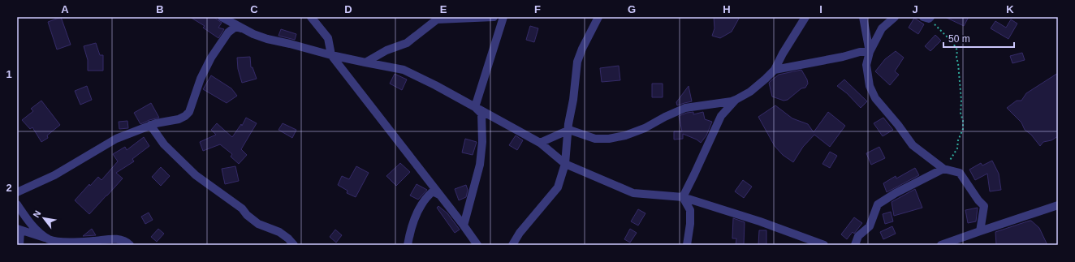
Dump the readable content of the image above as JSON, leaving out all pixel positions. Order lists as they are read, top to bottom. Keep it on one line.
{"scale_bar":"50 m","north":"top left","grid":{"columns":["A","B","C","D","E","F","G","H","I","J","K"],"rows":["1","2"]}}
